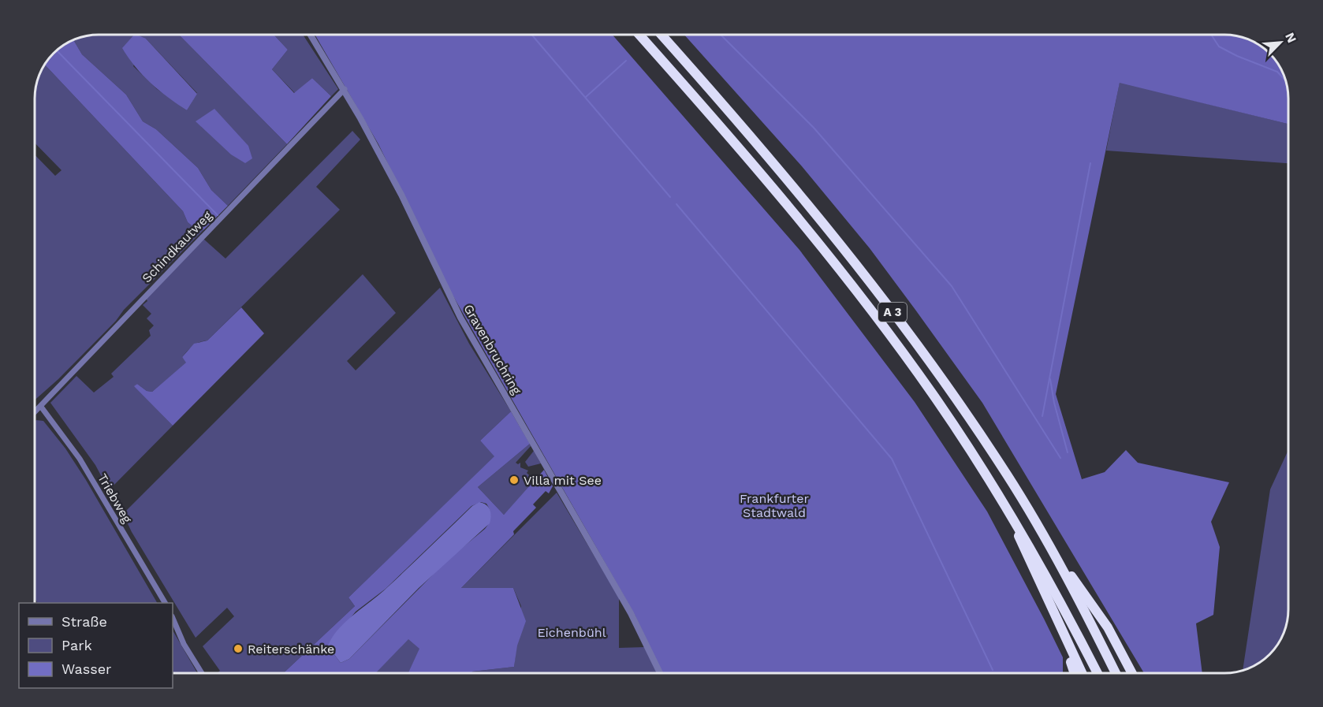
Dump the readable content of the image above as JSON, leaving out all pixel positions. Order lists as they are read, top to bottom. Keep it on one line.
{"streets":{"highway":["A 3"],"street":["Schindkautweg","Gravenbruchring","Triebweg"]},"crossings":[["Schindkautweg","Gravenbruchring"],["Schindkautweg","Triebweg"]],"parks":["Frankfurter Stadtwald","Eichenbühl"],"places":["Villa mit See","Reiterschänke"],"legend":["Straße","Park","Wasser"],"north":"top right"}
